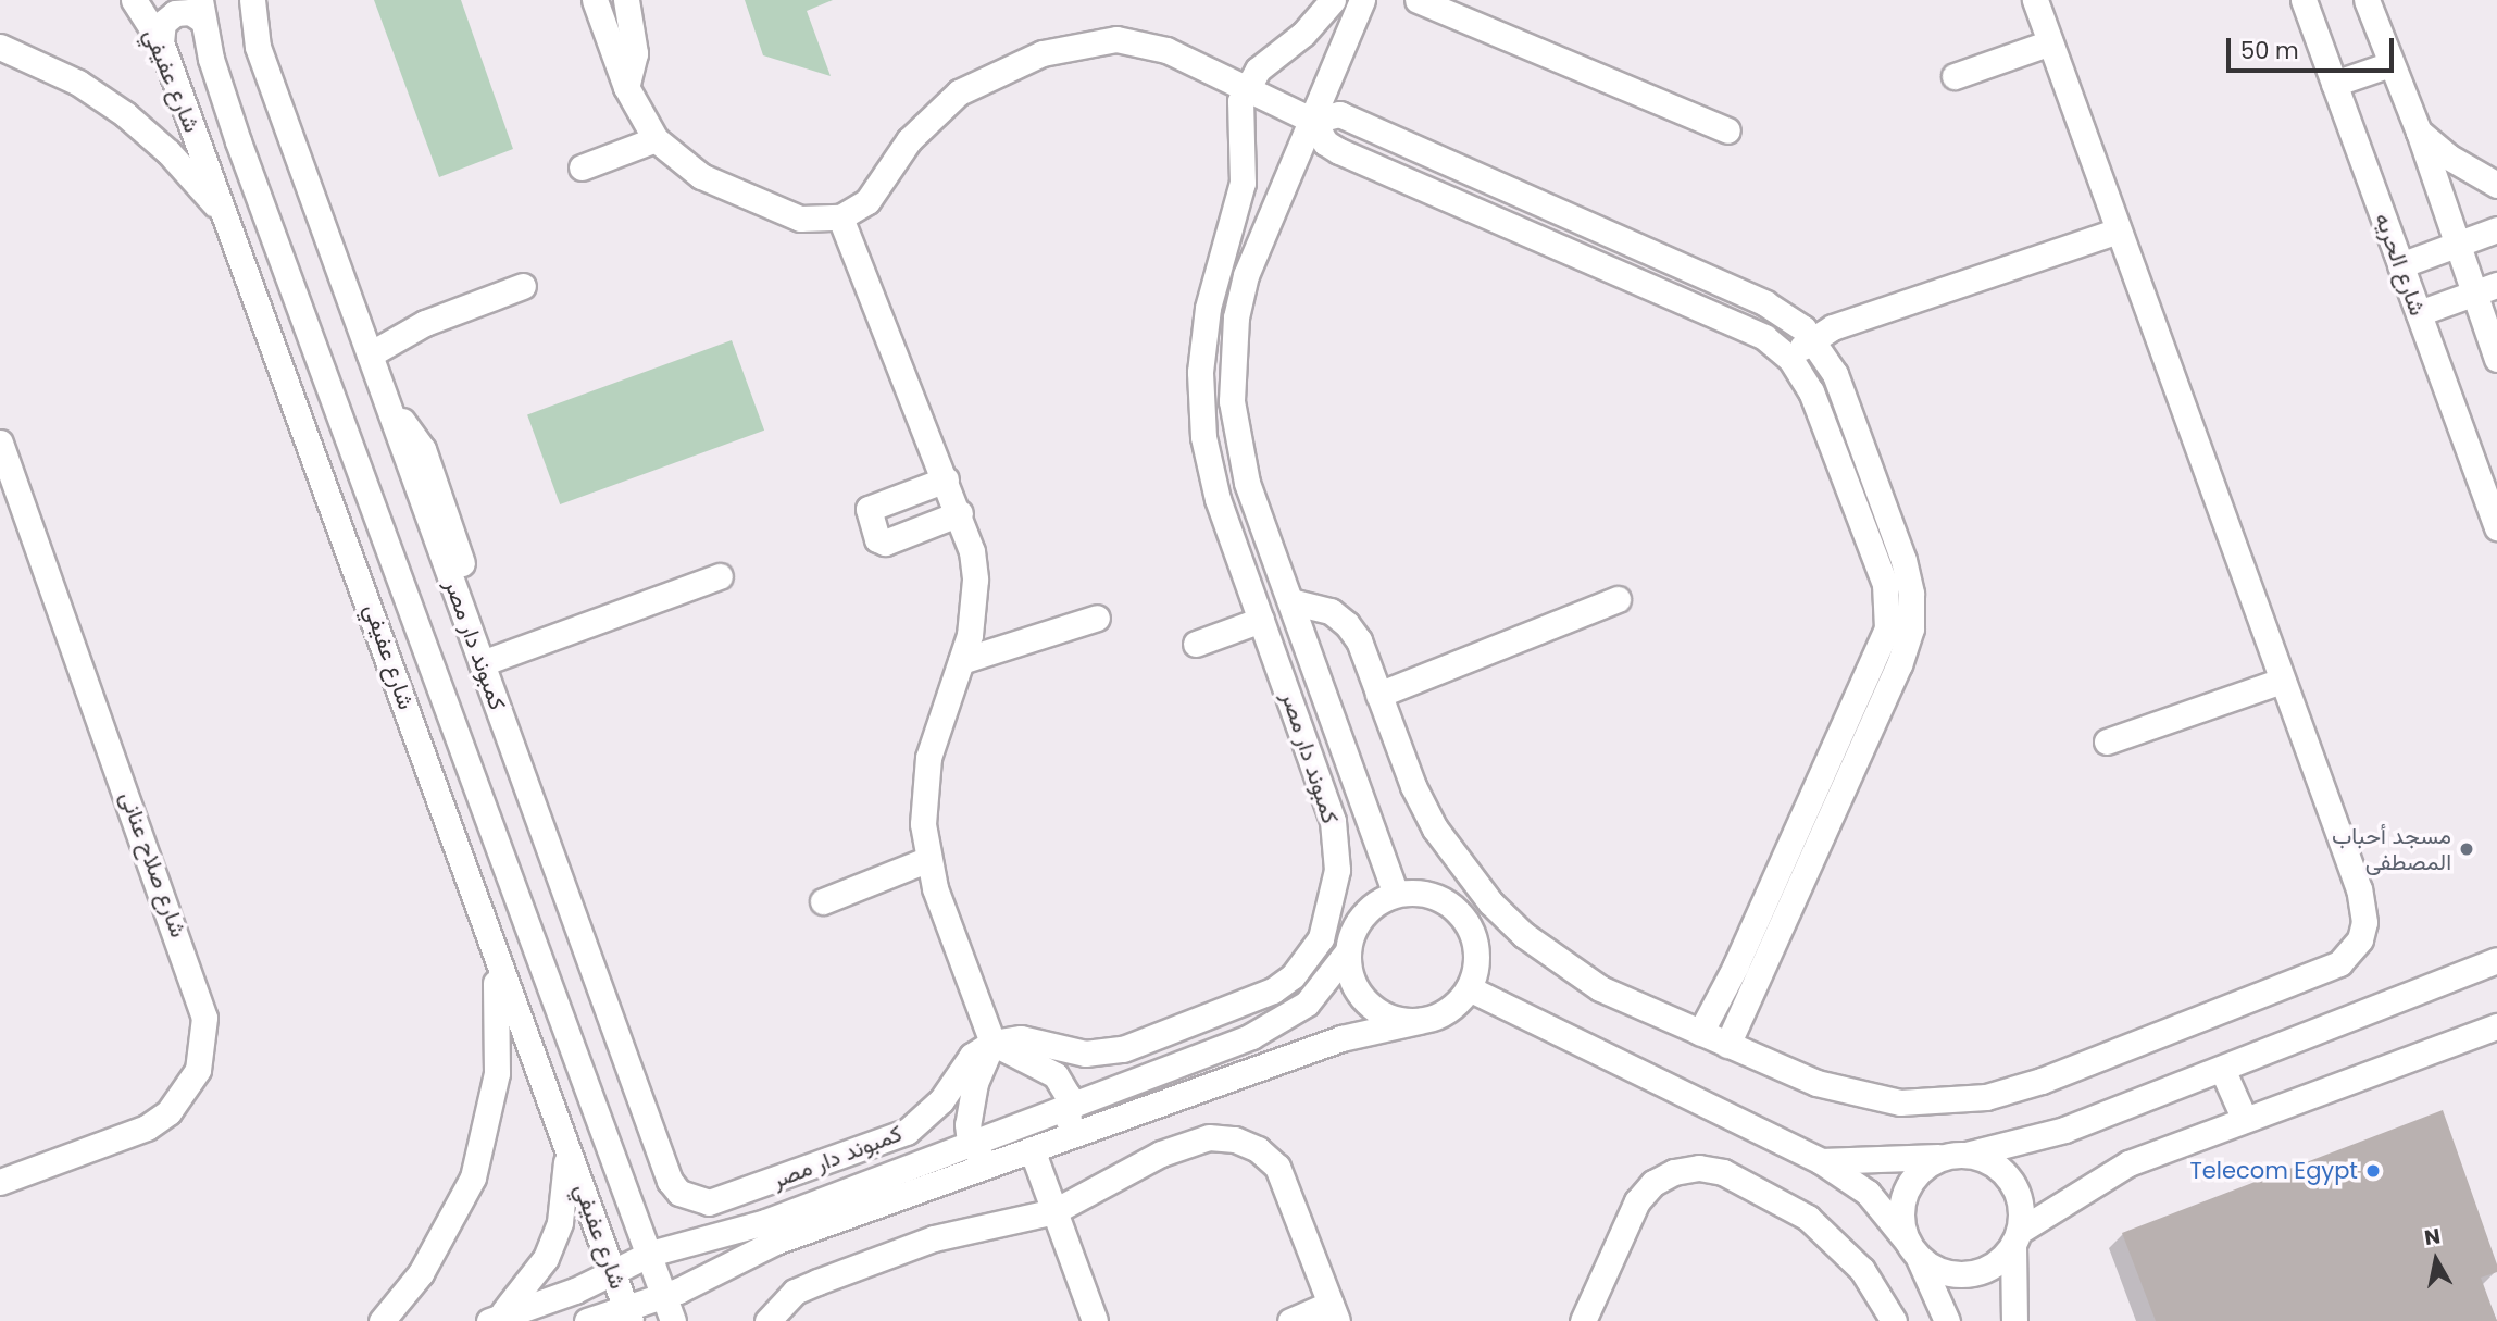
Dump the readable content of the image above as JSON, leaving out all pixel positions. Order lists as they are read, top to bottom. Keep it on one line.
{"streets":{"street":["شارع عفيفي","شارع الحريه","كمبوند دار مصر","شارع صلاح عنانى"]},"places":["مسجد أحباب المصطفى","Telecom Egypt"],"scale_bar":"50 m","north":"top"}
